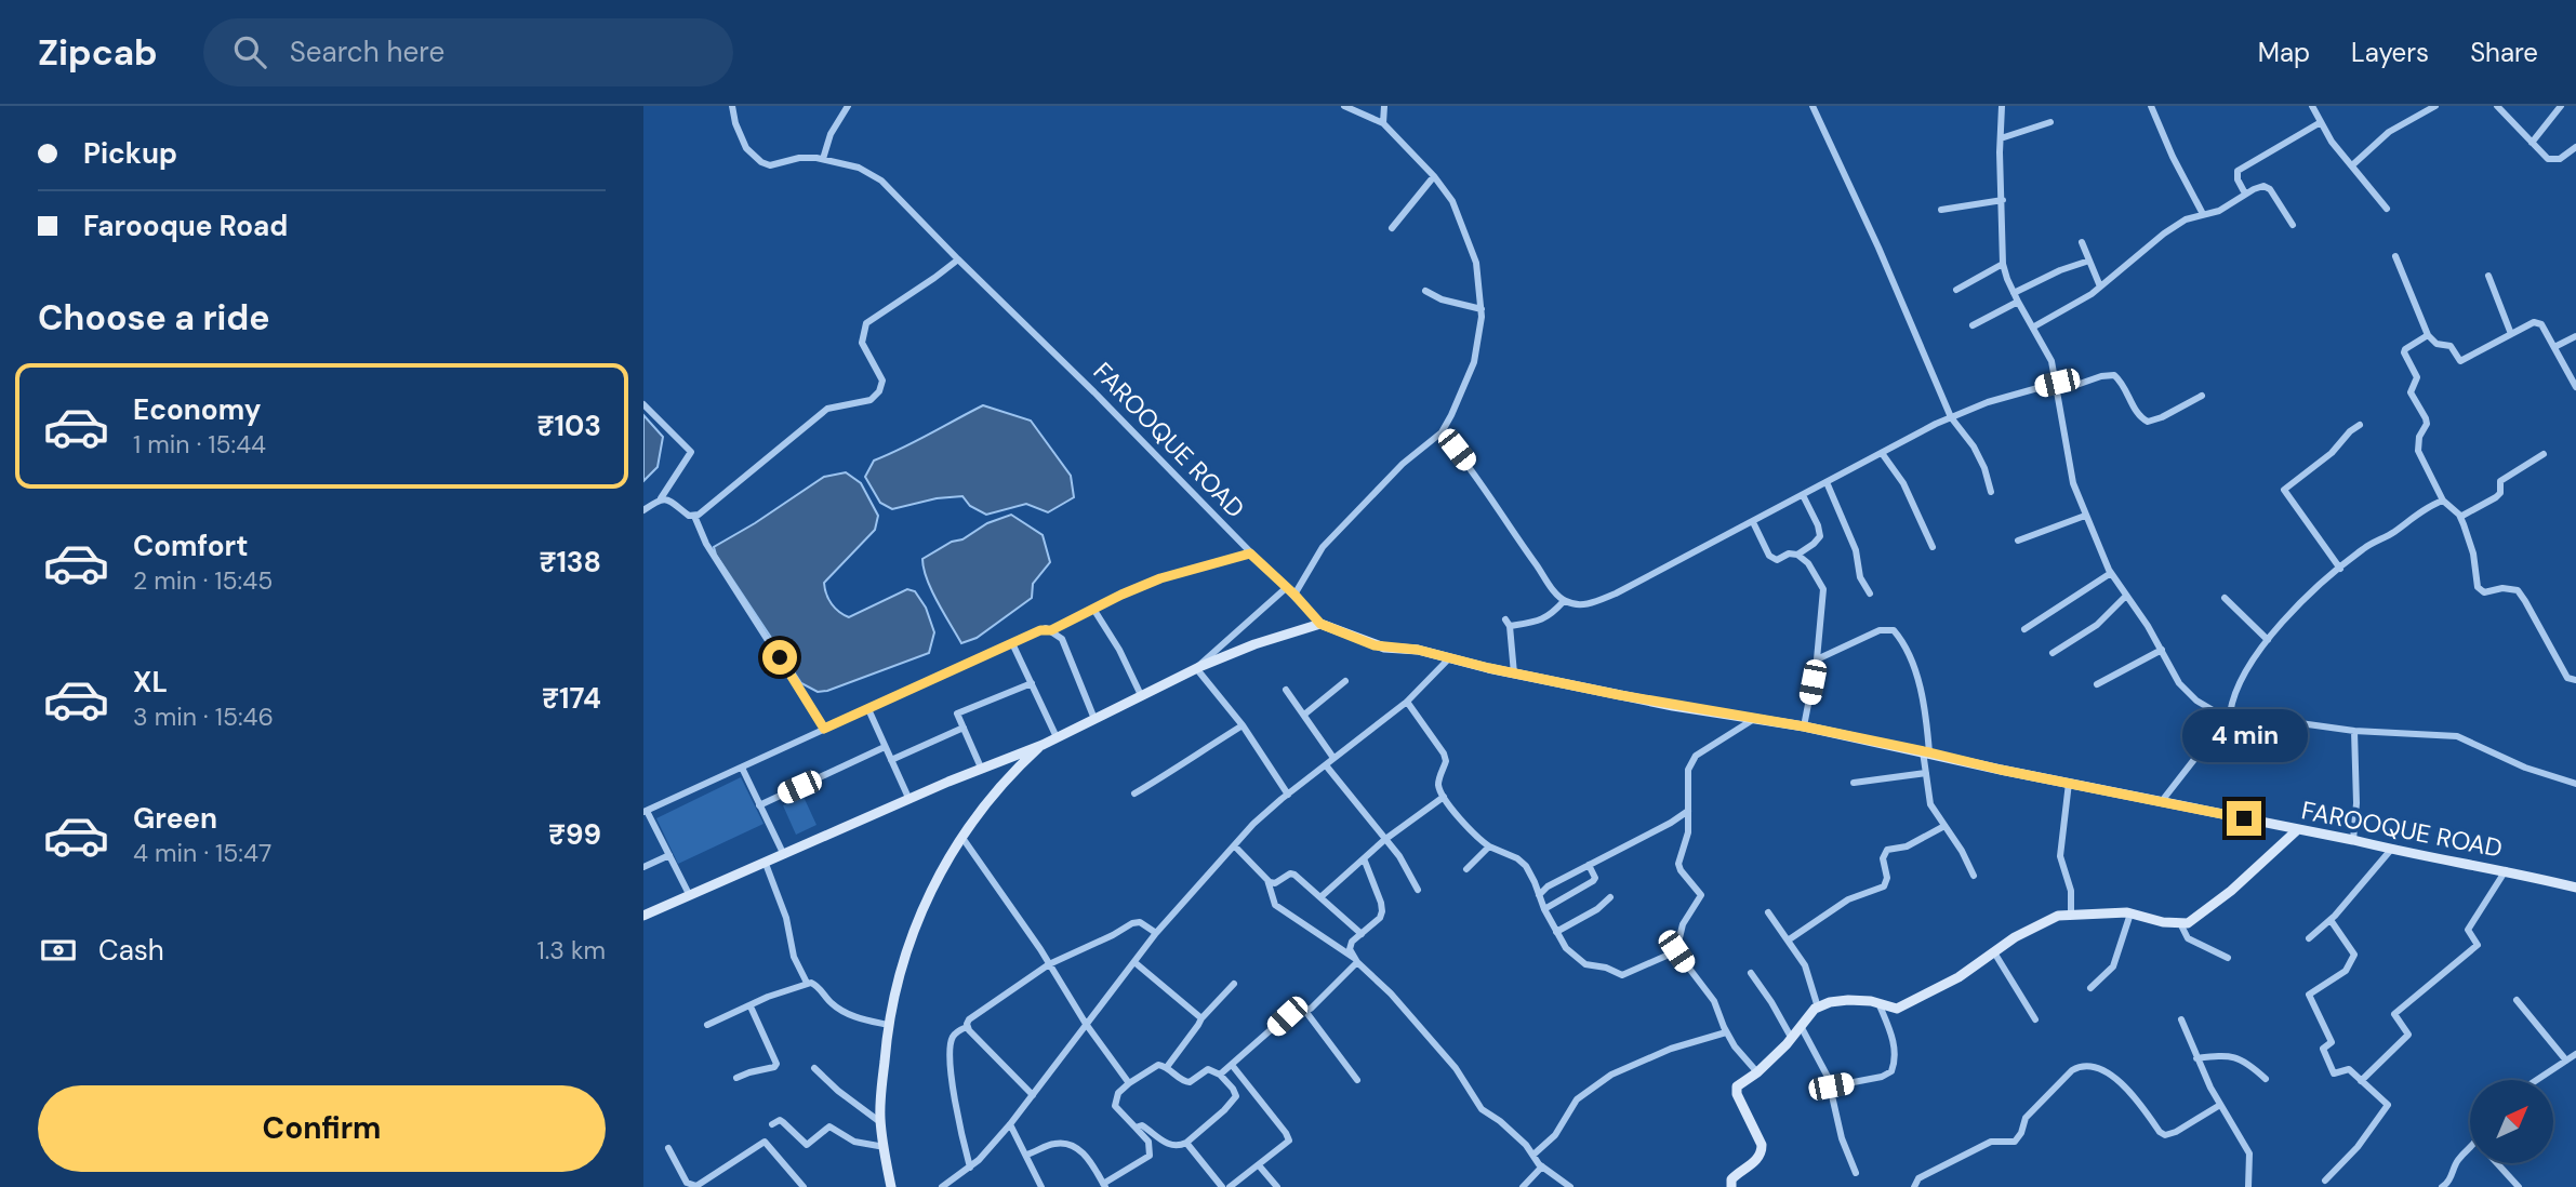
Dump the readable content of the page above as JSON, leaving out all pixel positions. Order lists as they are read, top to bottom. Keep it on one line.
{"streets":{"main road":["FAROOQUE ROAD"]},"north":"top right","page":{"header":"Zipcab","search":"Search here","nav":["Map","Layers","Share"],"banner":["Pickup","Farooque Road"],"heading":"Choose a ride","list":[{"name":"Economy","note":"1 min · 15:44","value":"₹103"},{"name":"Comfort","note":"2 min · 15:45","value":"₹138"},{"name":"XL","note":"3 min · 15:46","value":"₹174"},{"name":"Green","note":"4 min · 15:47","value":"₹99"}],"bubble":"4 min","pay":["Cash","1.3 km"],"buttons":"Confirm"}}
